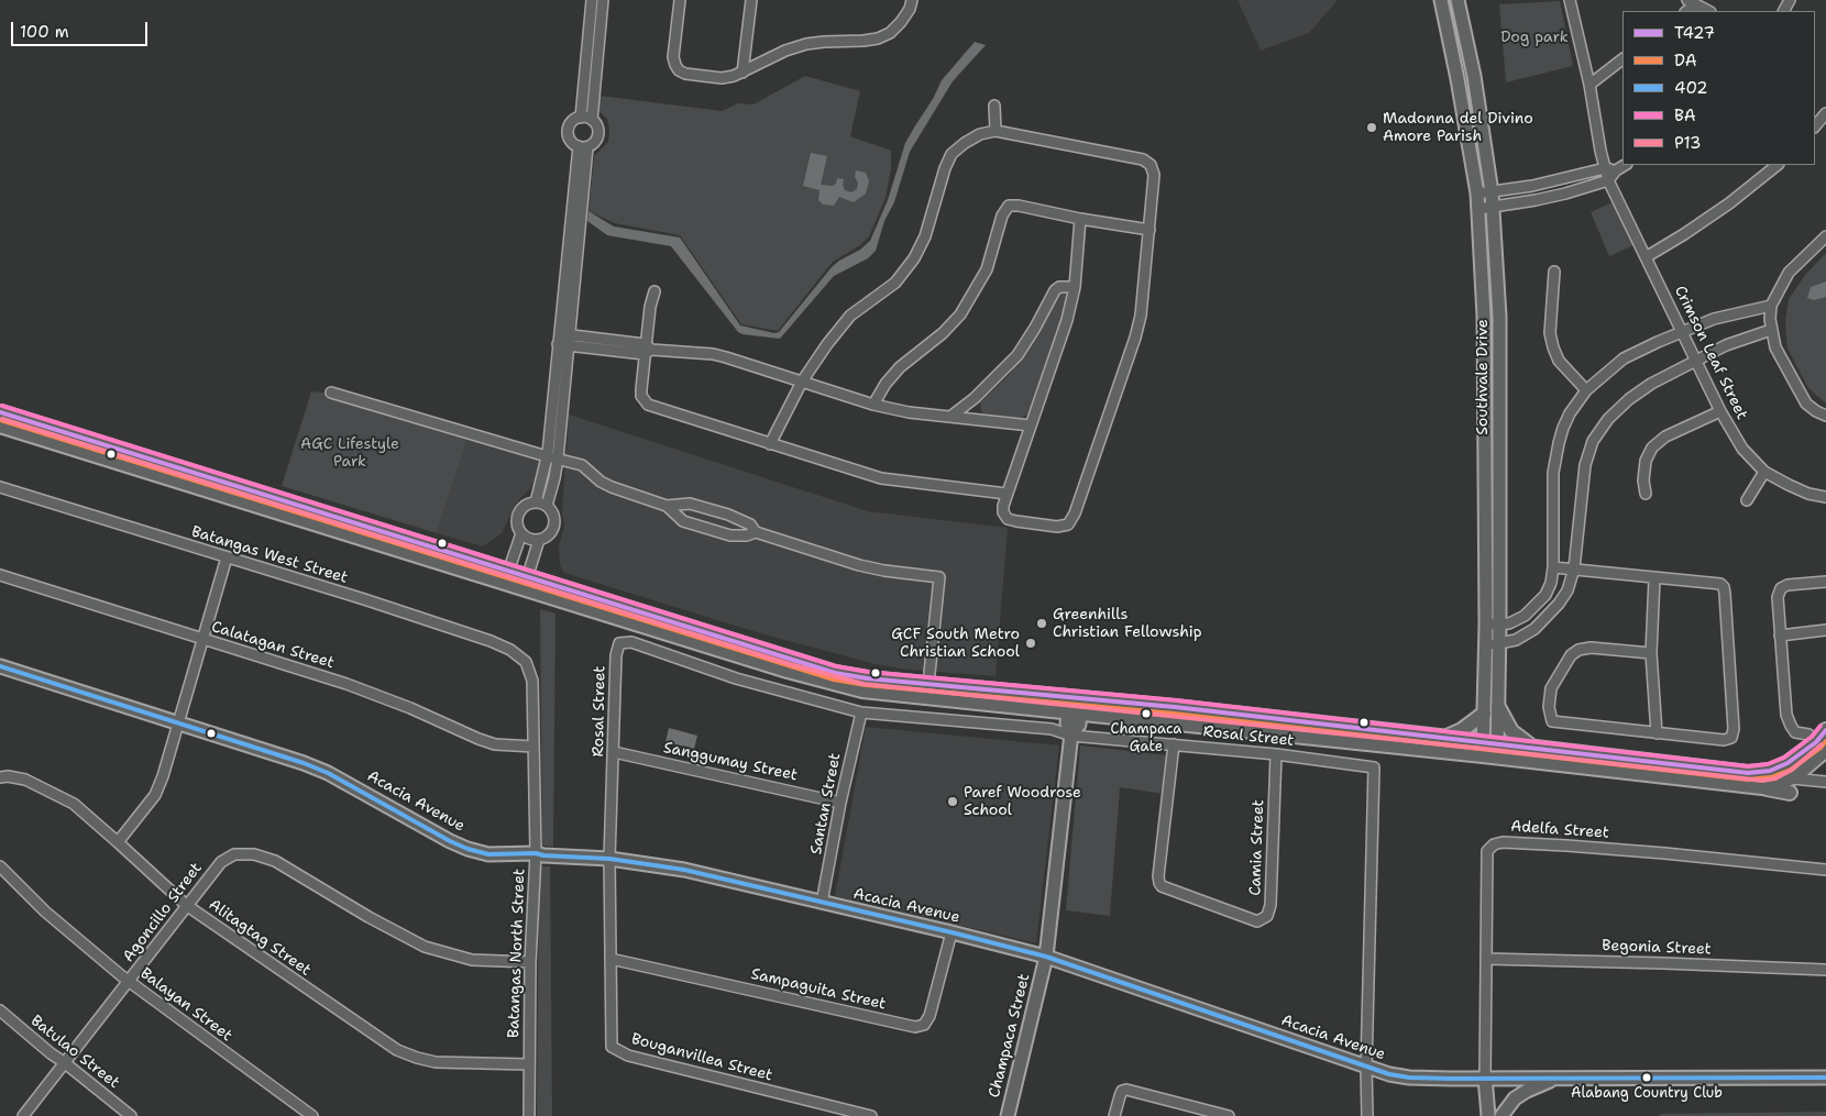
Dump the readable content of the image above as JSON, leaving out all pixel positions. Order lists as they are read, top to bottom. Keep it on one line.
{"streets":{"street":["Crimson Leaf Street","Southvale Drive","Batangas West Street","Calatagan Street","Rosal Street","Sanggumay Street","Acacia Avenue","Santan Street","Adelfa Street","Camia Street","Agoncillo Street","Alitagtag Street","Begonia Street","Batangas North Street","Sampaguita Street","Balayan Street","Champaca Street","Batulao Street","Bouganvillea Street"]},"crossings":[["Batangas West Street","Batangas North Street"],["Calatagan Street","Batangas North Street"],["Rosal Street","Sanggumay Street"],["Rosal Street","Acacia Avenue"],["Rosal Street","Santan Street"],["Rosal Street","Camia Street"],["Rosal Street","Champaca Street"],["Rosal Street","Bouganvillea Street"],["Sanggumay Street","Santan Street"],["Acacia Avenue","Santan Street"],["Acacia Avenue","Adelfa Street"],["Acacia Avenue","Batangas North Street"],["Acacia Avenue","Sampaguita Street"],["Acacia Avenue","Champaca Street"],["Acacia Avenue","Bouganvillea Street"],["Adelfa Street","Begonia Street"],["Agoncillo Street","Alitagtag Street"],["Agoncillo Street","Batangas North Street"],["Agoncillo Street","Balayan Street"],["Agoncillo Street","Batulao Street"],["Alitagtag Street","Batangas North Street"],["Sampaguita Street","Bouganvillea Street"]],"parks":["Dog park","AGC Lifestyle Park"],"places":["Madonna del Divino Amore Parish","Greenhills Christian Fellowship","GCF South Metro Christian School","Champaca Gate","Paref Woodrose School","Alabang Country Club"],"lines":["transit line BA","transit line T427","transit line P13","transit line DA","transit line 402"],"legend":["T427","DA","402","BA","P13"],"scale_bar":"100 m"}
